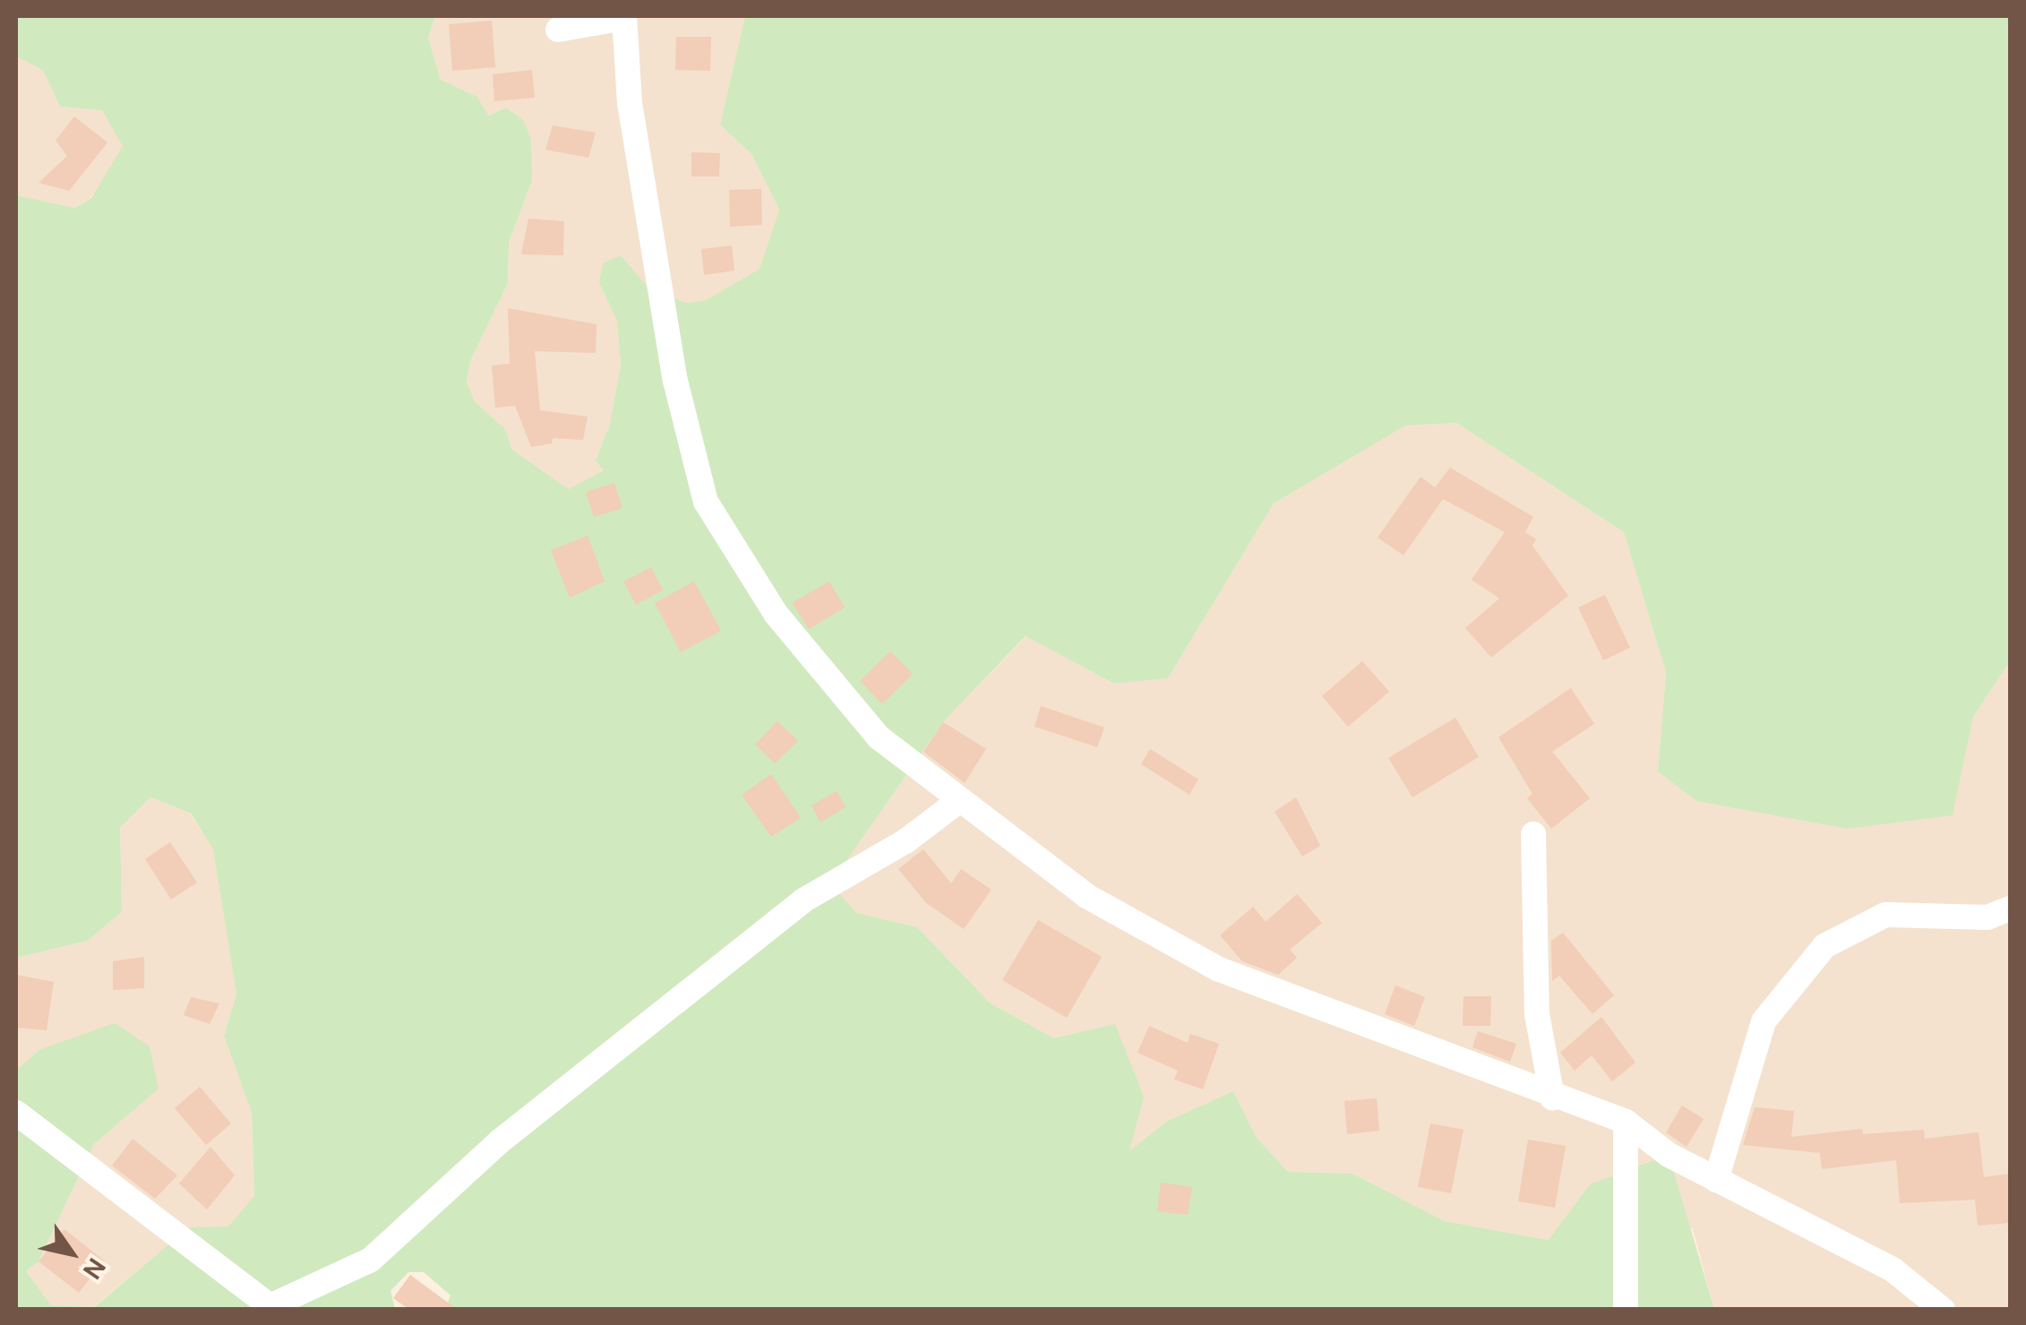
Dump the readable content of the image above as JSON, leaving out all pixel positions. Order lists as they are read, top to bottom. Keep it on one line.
{"north":"bottom right"}
